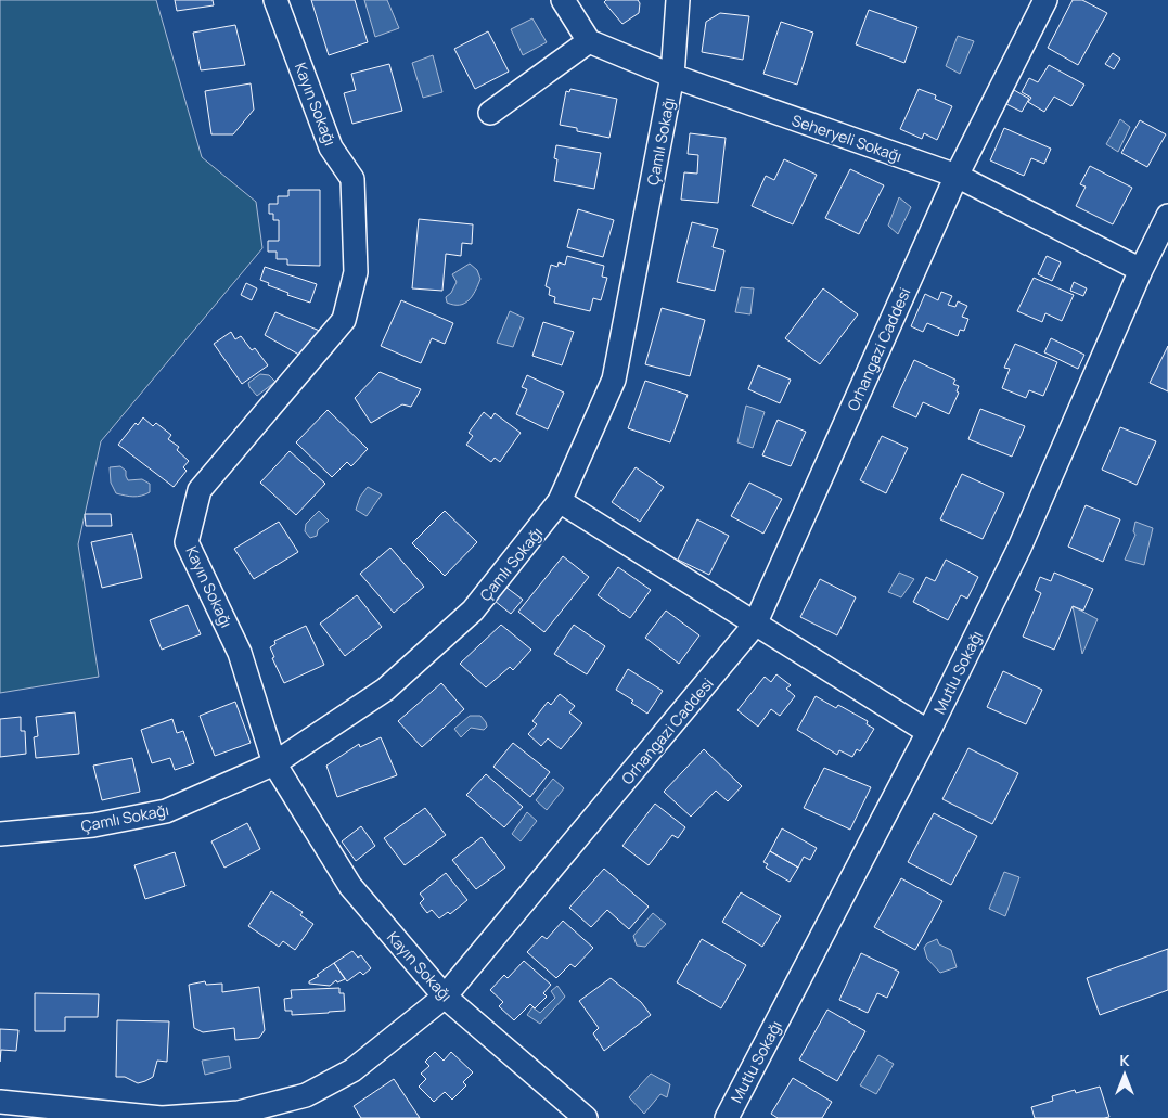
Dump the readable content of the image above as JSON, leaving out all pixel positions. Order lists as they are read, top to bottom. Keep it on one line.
{"streets":{"street":["Kayın Sokağı","Seheryeli Sokağı","Çamlı Sokağı","Orhangazi Caddesi","Mutlu Sokağı"]},"crossings":[["Kayın Sokağı","Çamlı Sokağı"],["Kayın Sokağı","Orhangazi Caddesi"],["Seheryeli Sokağı","Çamlı Sokağı"],["Seheryeli Sokağı","Orhangazi Caddesi"],["Seheryeli Sokağı","Mutlu Sokağı"]],"north":"top"}
